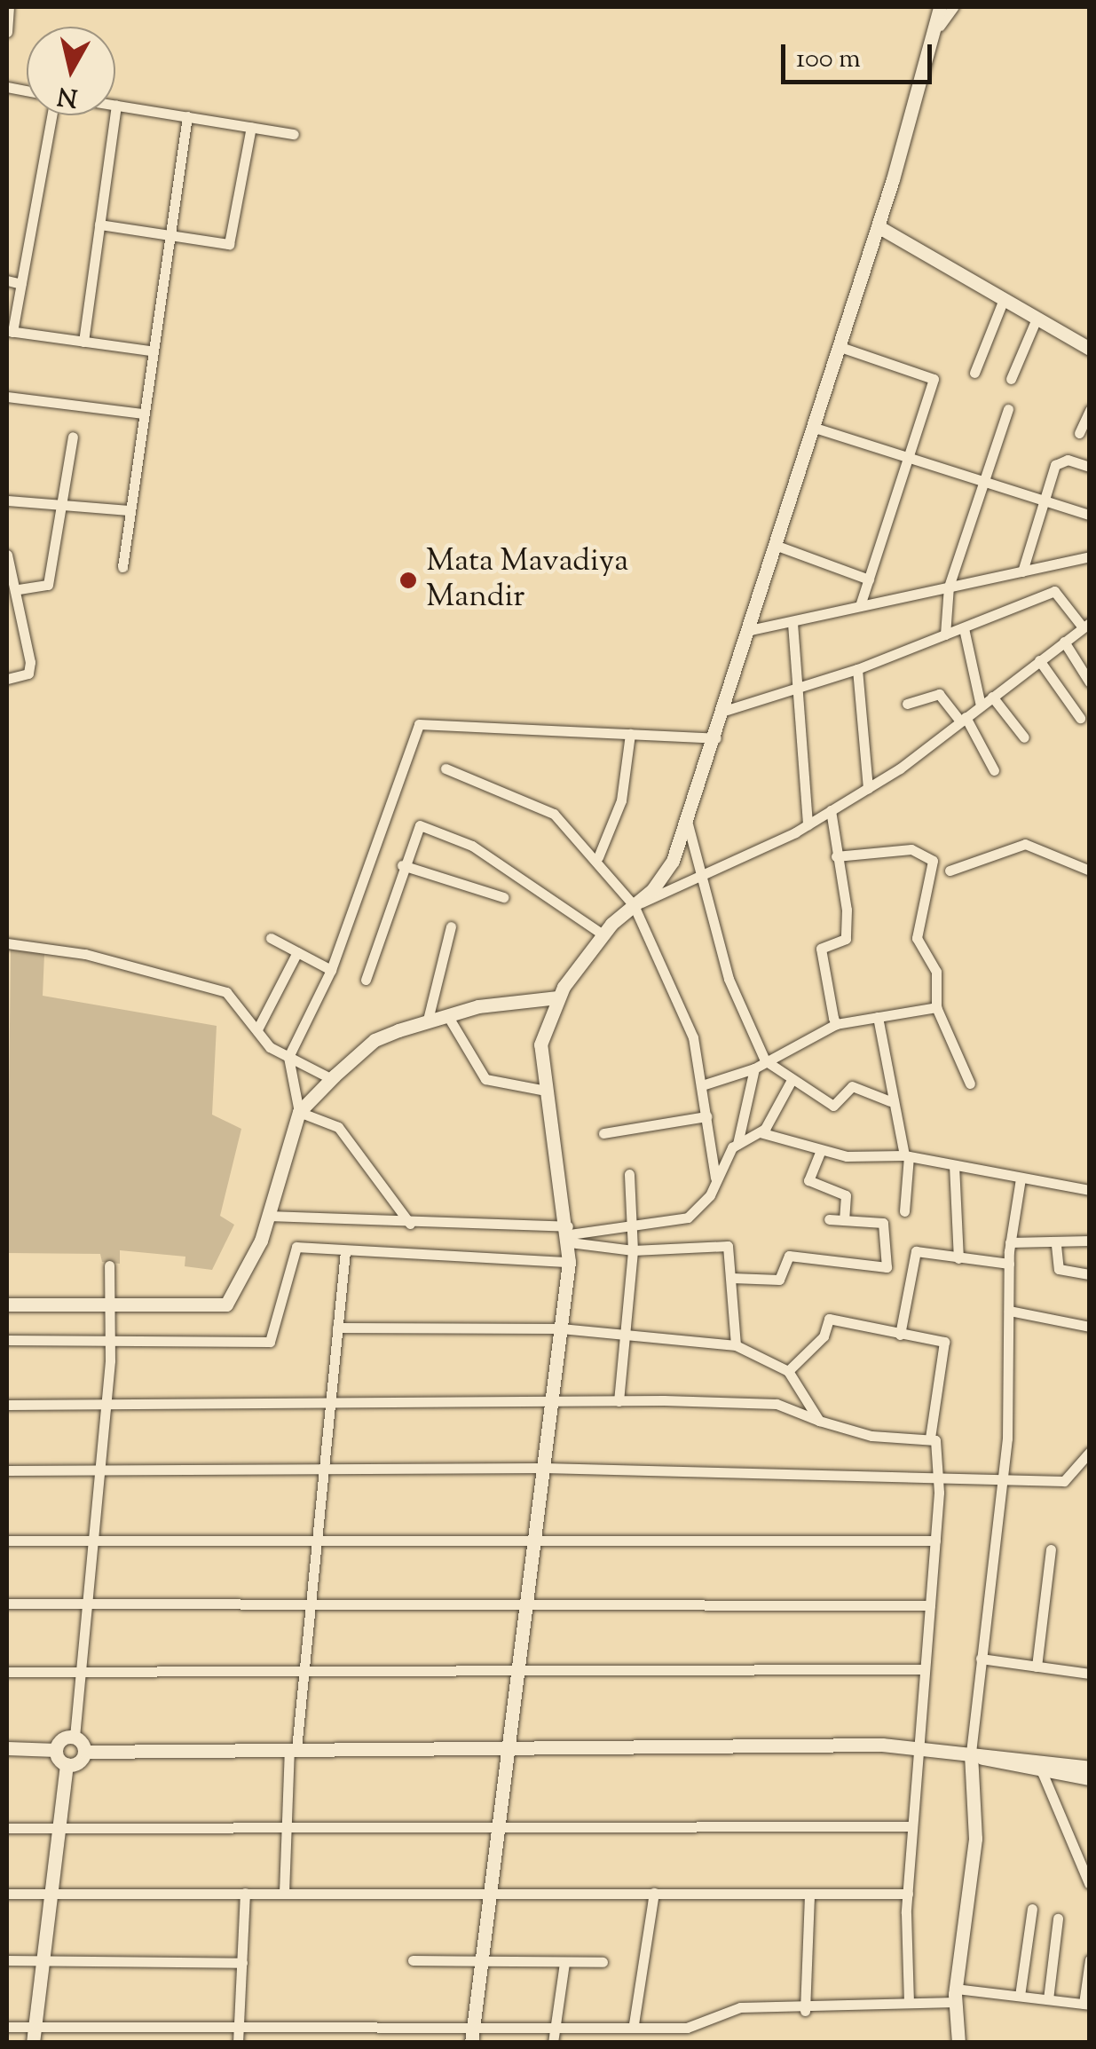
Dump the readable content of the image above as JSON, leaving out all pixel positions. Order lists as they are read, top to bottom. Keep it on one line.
{"places":["Mata Mavadiya Mandir"],"scale_bar":"100 m","north":"bottom"}
